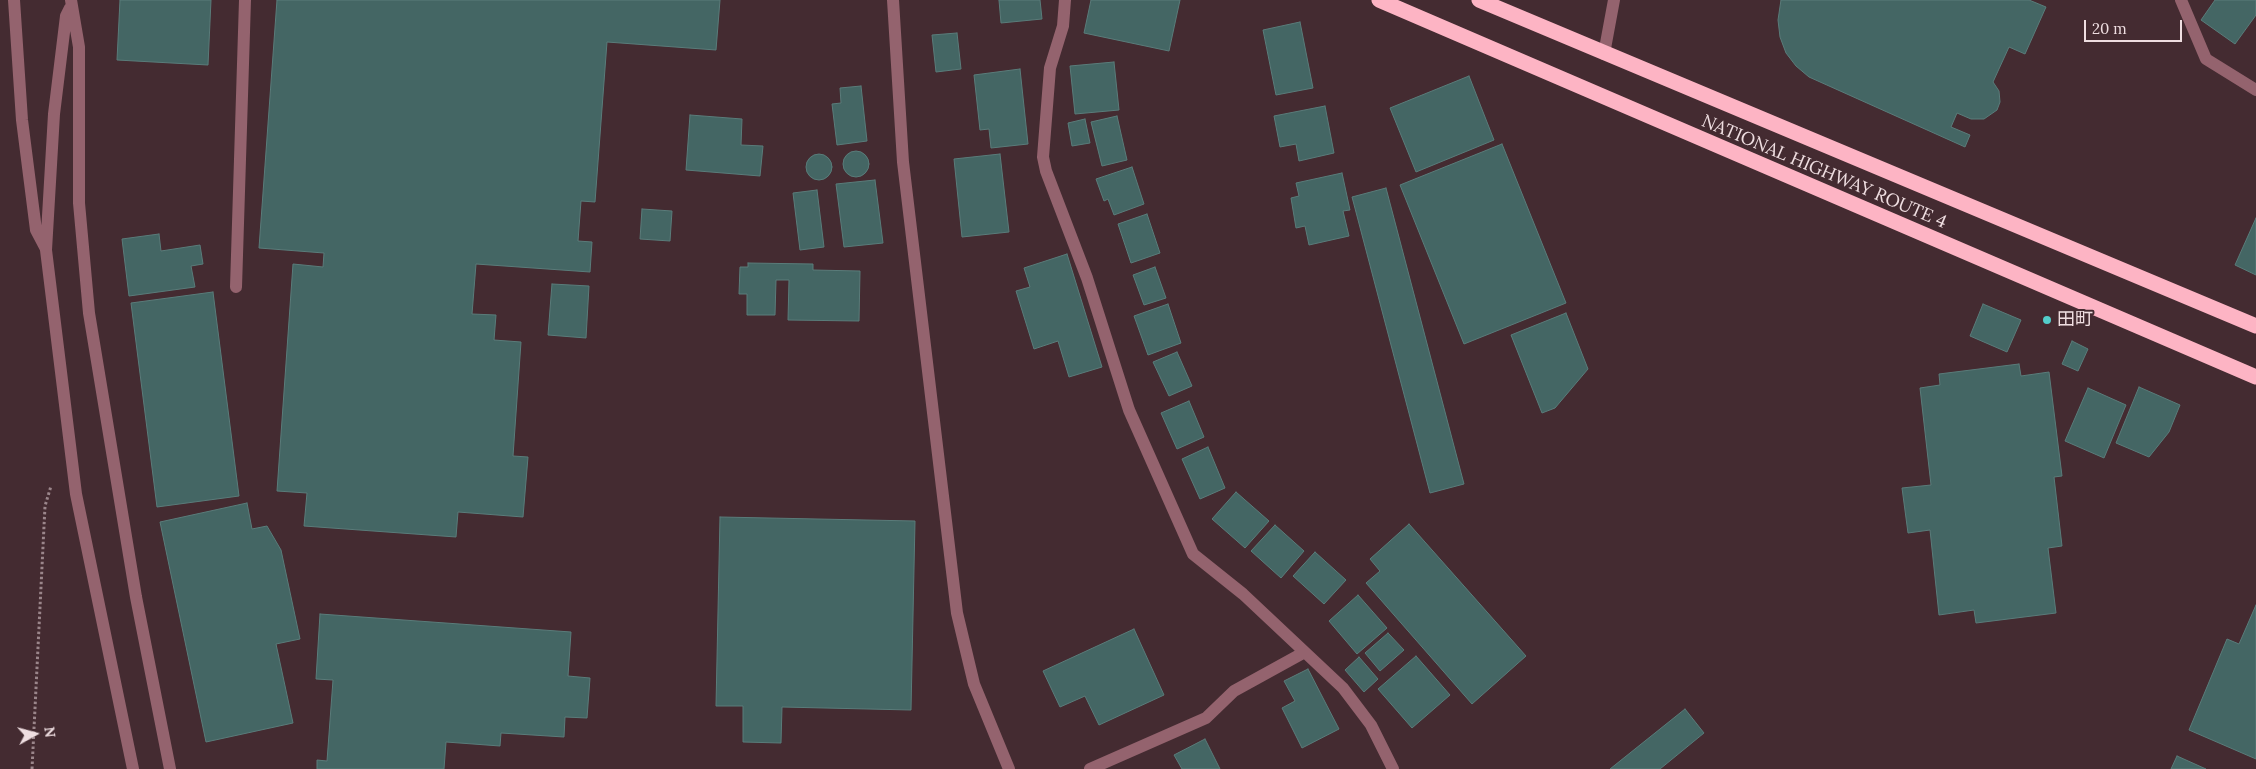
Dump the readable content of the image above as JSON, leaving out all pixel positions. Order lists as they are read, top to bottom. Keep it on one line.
{"streets":{"highway":["NATIONAL HIGHWAY ROUTE 4"]},"places":["田町"],"scale_bar":"20 m","north":"right"}
